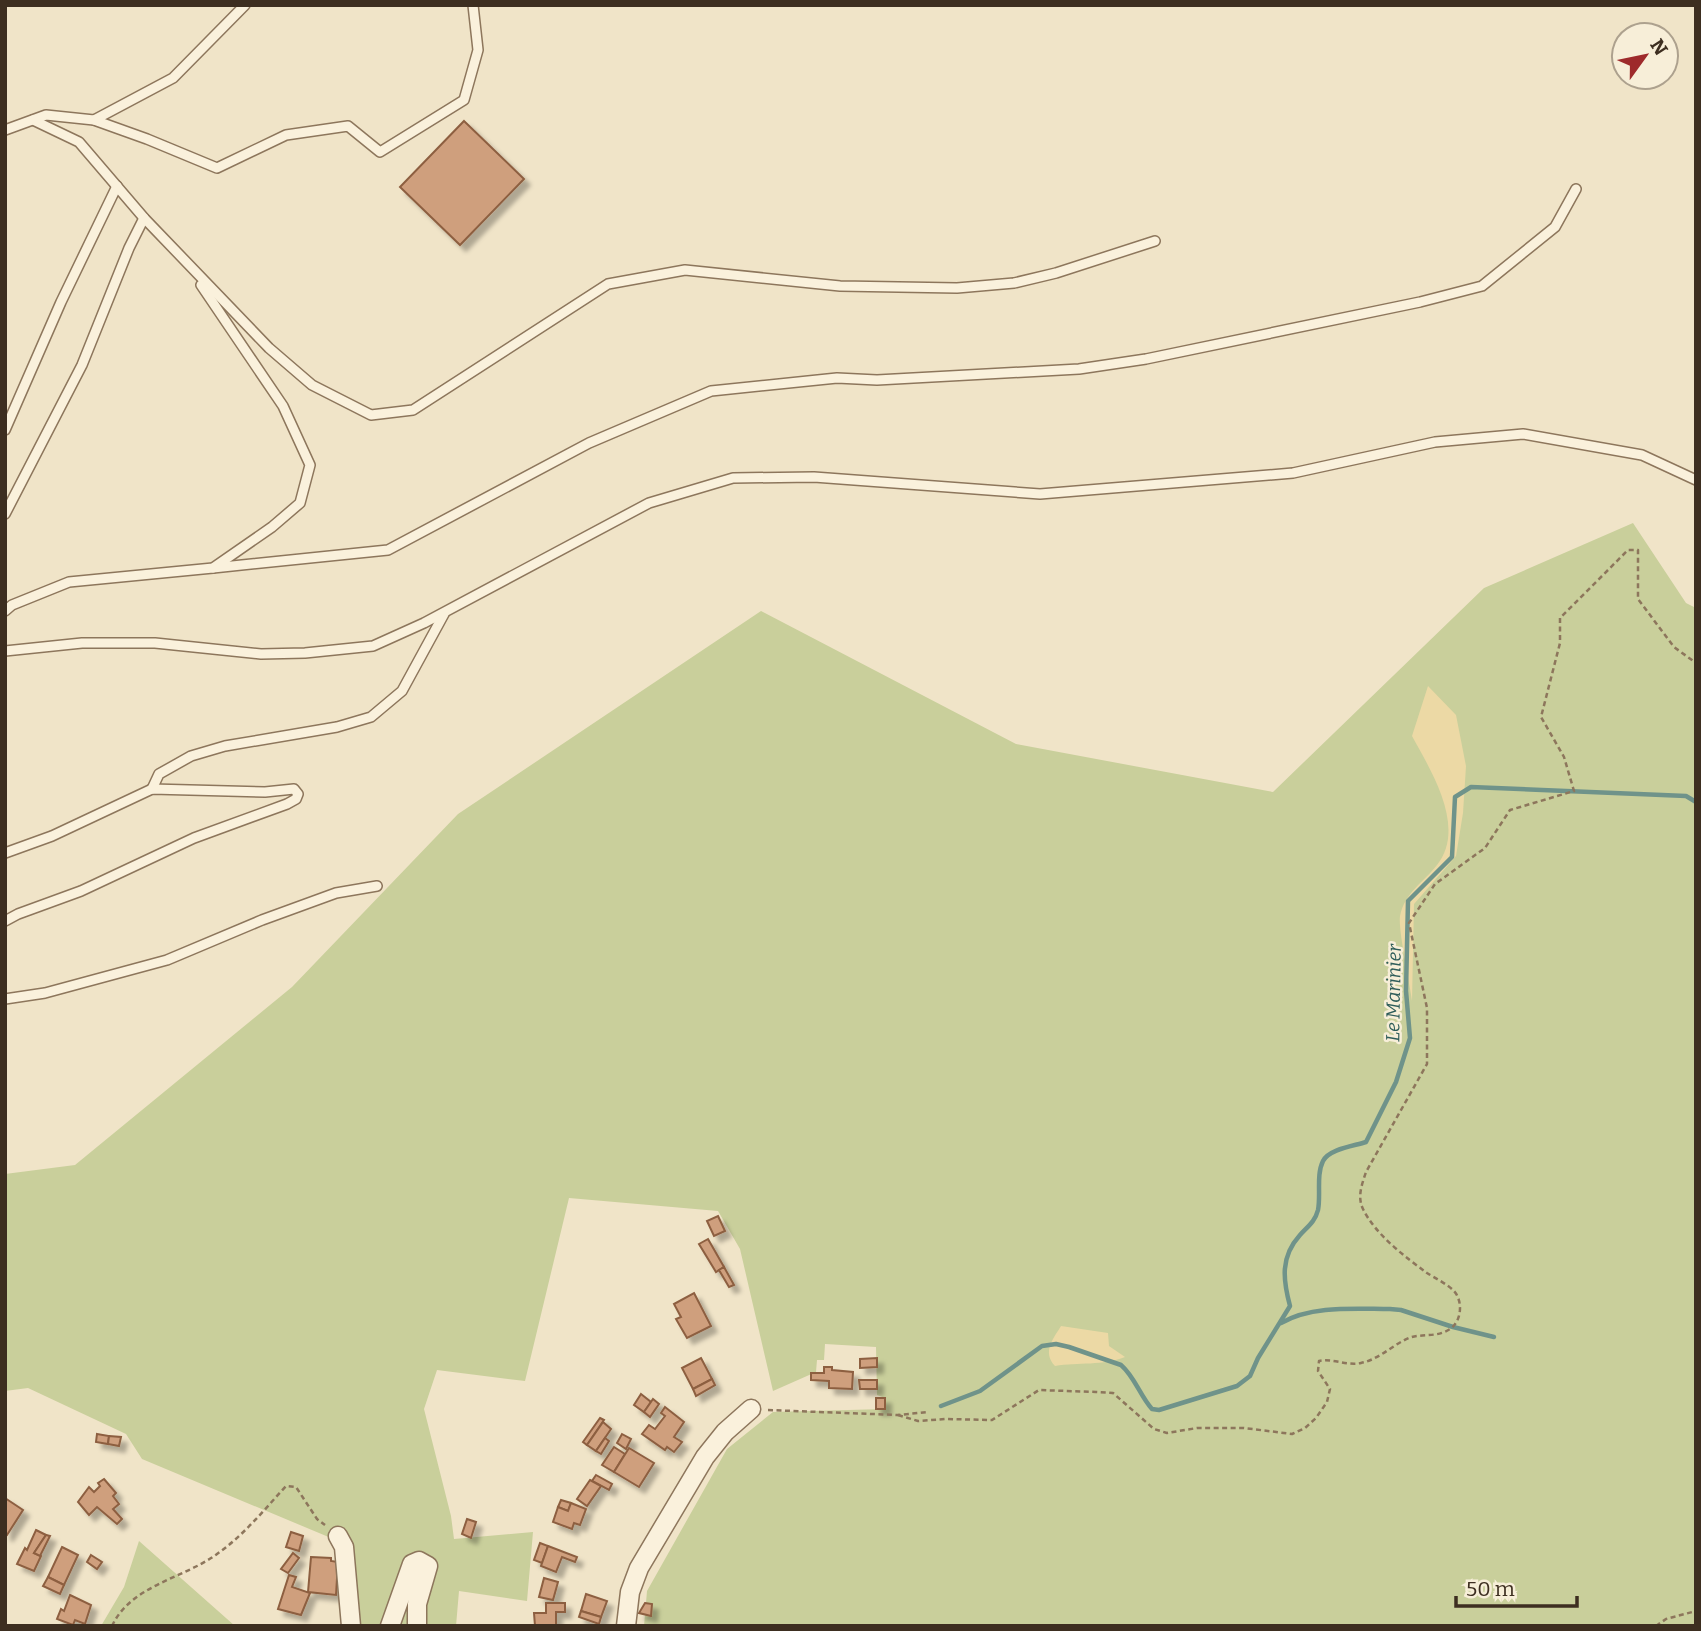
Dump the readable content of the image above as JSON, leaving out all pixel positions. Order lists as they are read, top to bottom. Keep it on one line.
{"water":["Le Marinier"],"scale_bar":"50 m","north":"top right"}
